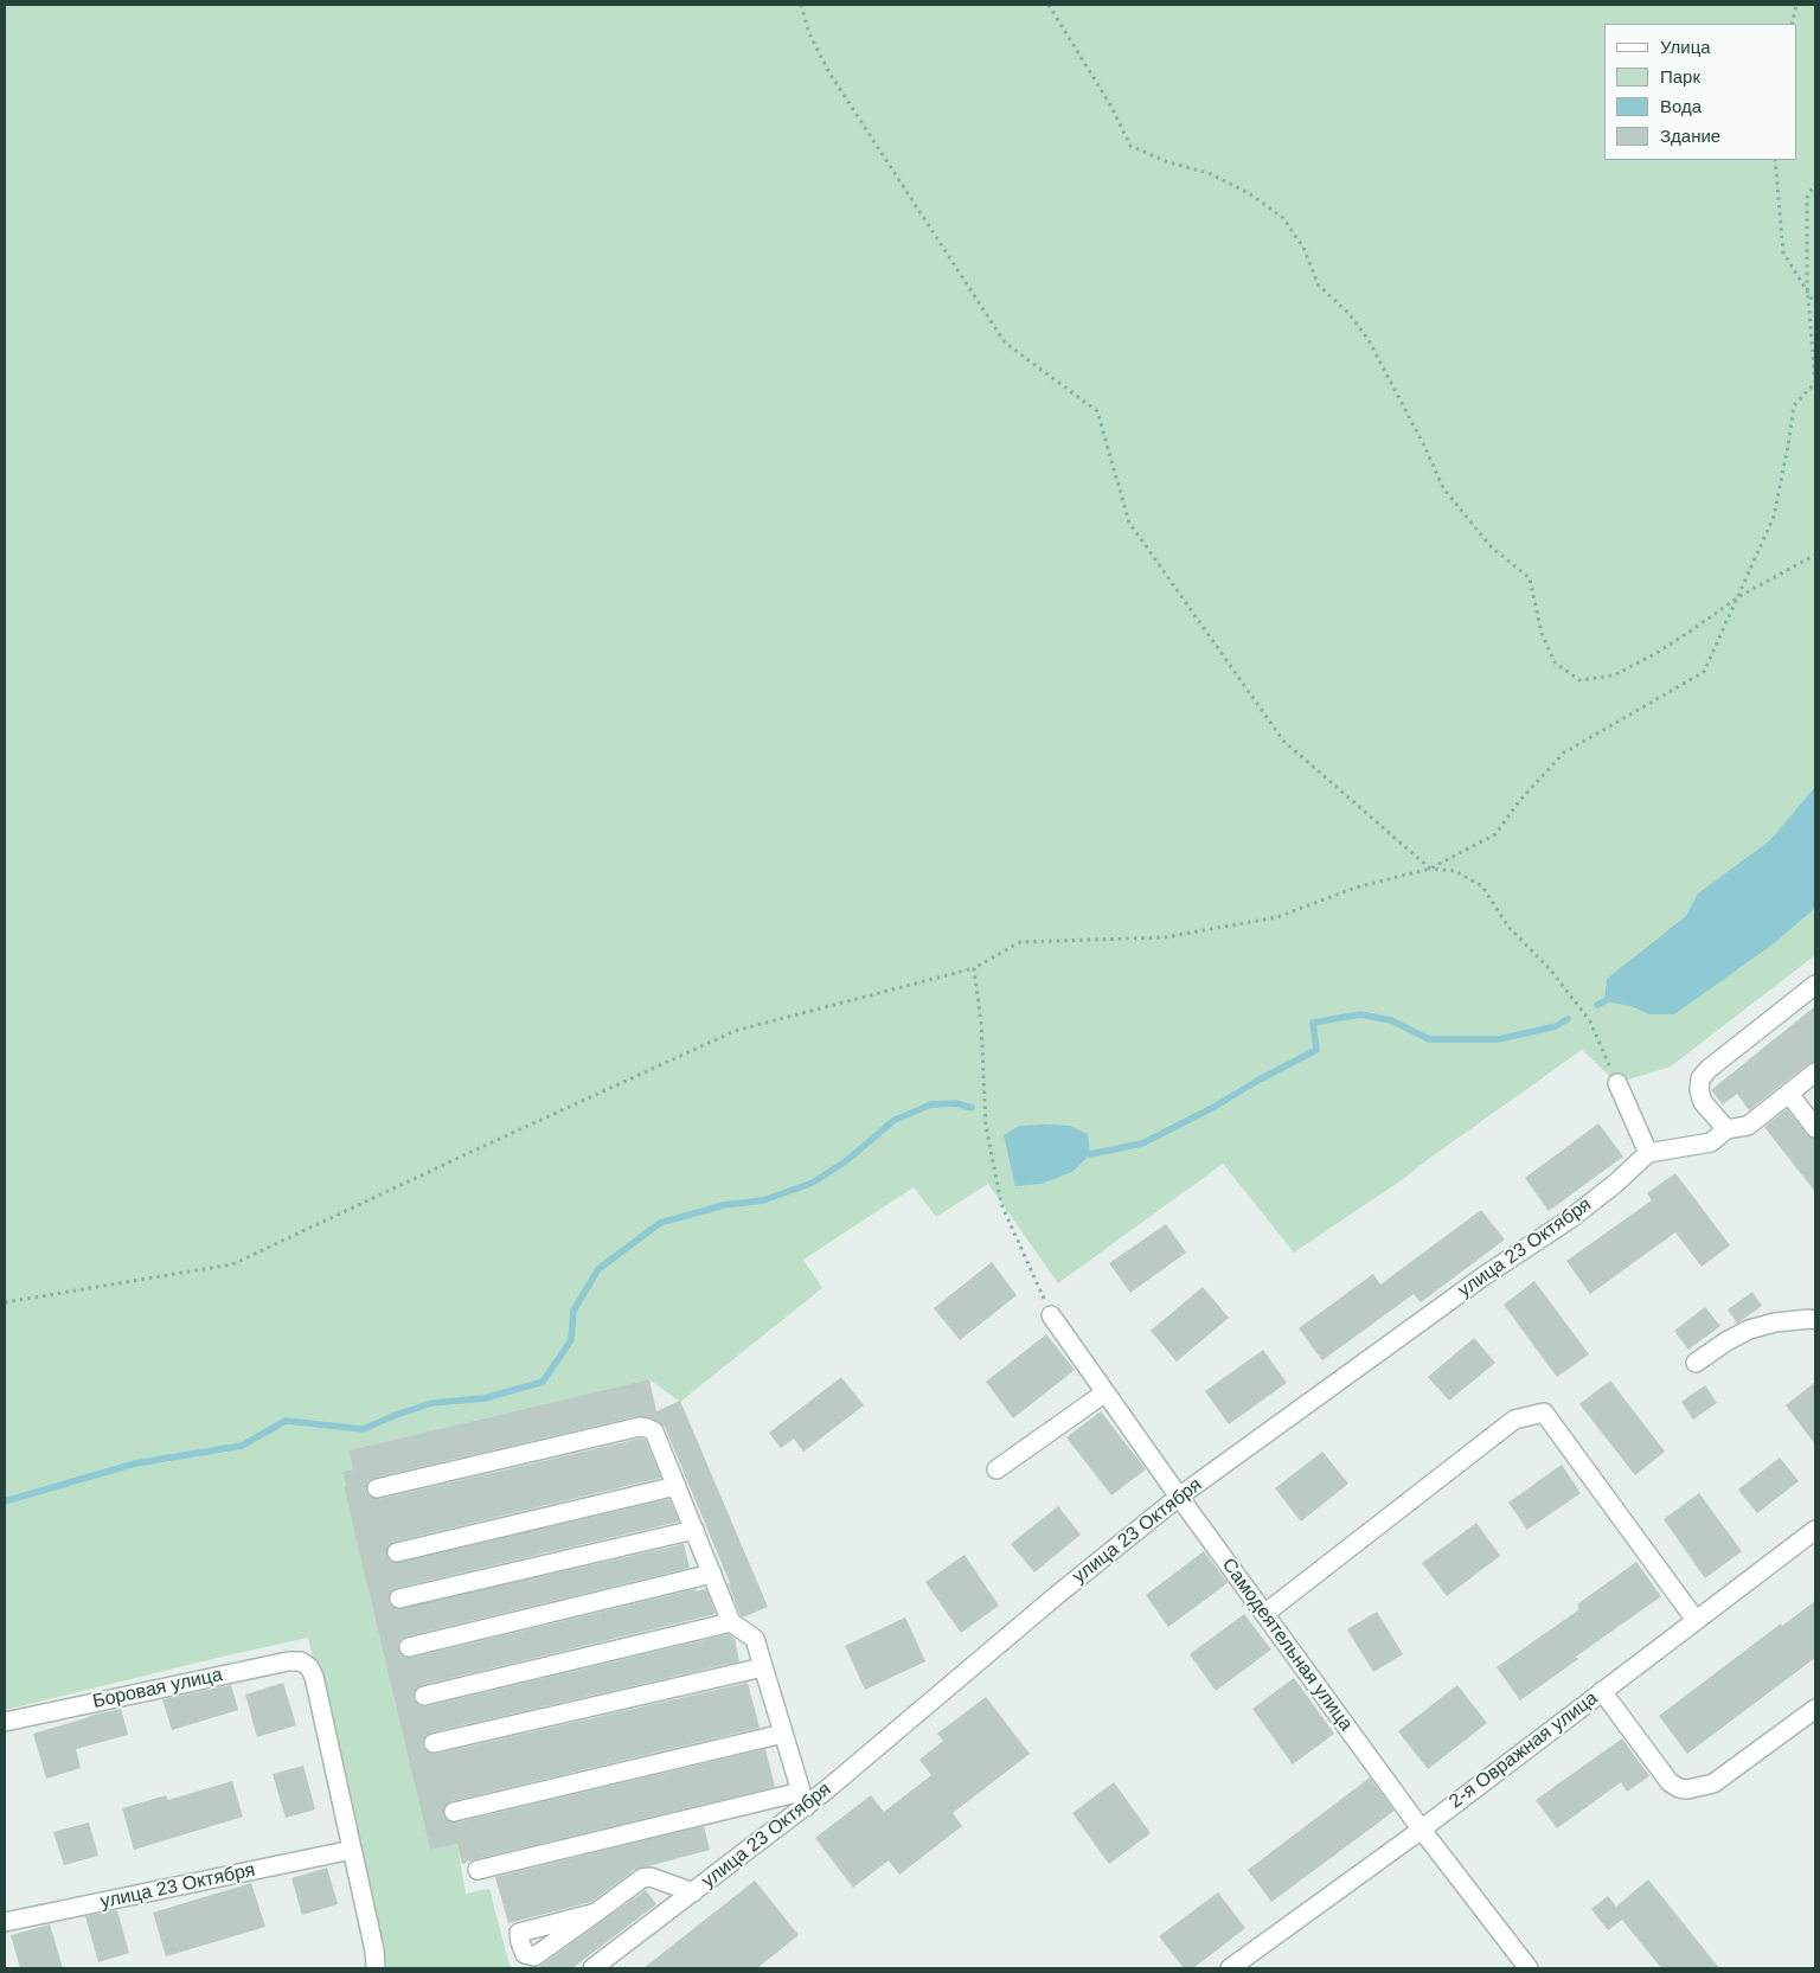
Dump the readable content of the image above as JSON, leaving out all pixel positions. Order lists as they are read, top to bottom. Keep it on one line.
{"streets":{"street":["улица 23 Октября","Самодеятельная улица","Боровая улица","2-я Овражная улица"]},"crossings":[["улица 23 Октября","Самодеятельная улица"],["улица 23 Октября","Боровая улица"],["Самодеятельная улица","2-я Овражная улица"]],"legend":["Улица","Парк","Вода","Здание"]}
